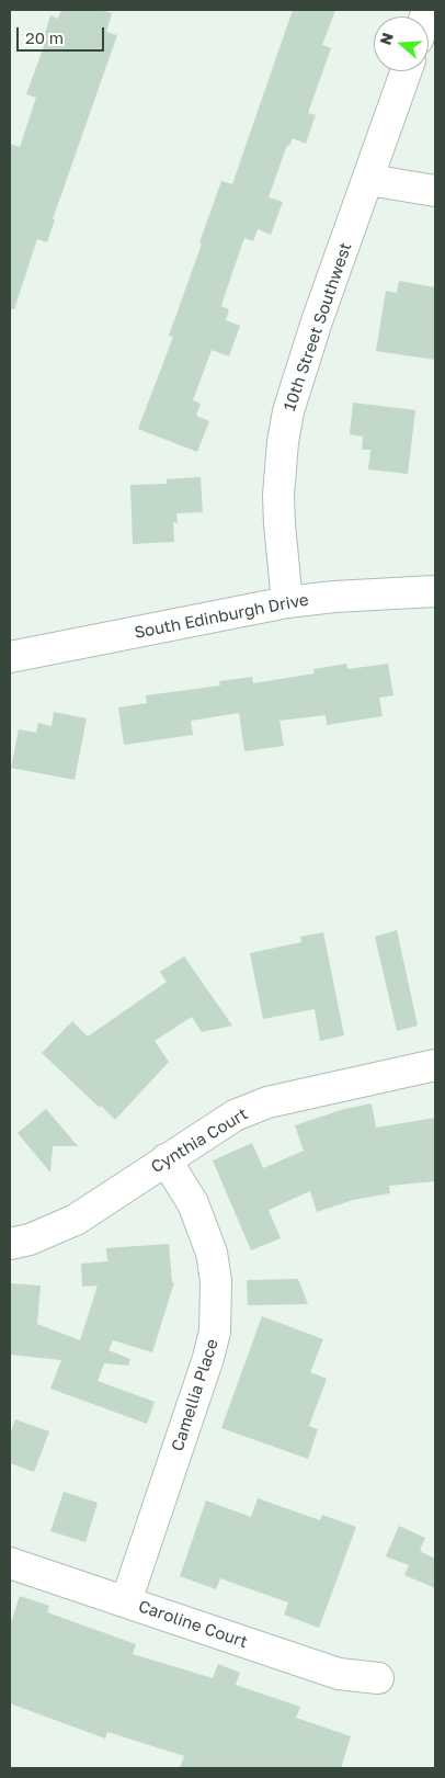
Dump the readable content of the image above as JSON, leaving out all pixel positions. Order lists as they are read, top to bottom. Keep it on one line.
{"streets":{"street":["10th Street Southwest","South Edinburgh Drive","Cynthia Court","Camellia Place","Caroline Court"]},"crossings":[["10th Street Southwest","South Edinburgh Drive"],["Cynthia Court","Camellia Place"],["Camellia Place","Caroline Court"]],"scale_bar":"20 m","north":"left"}
